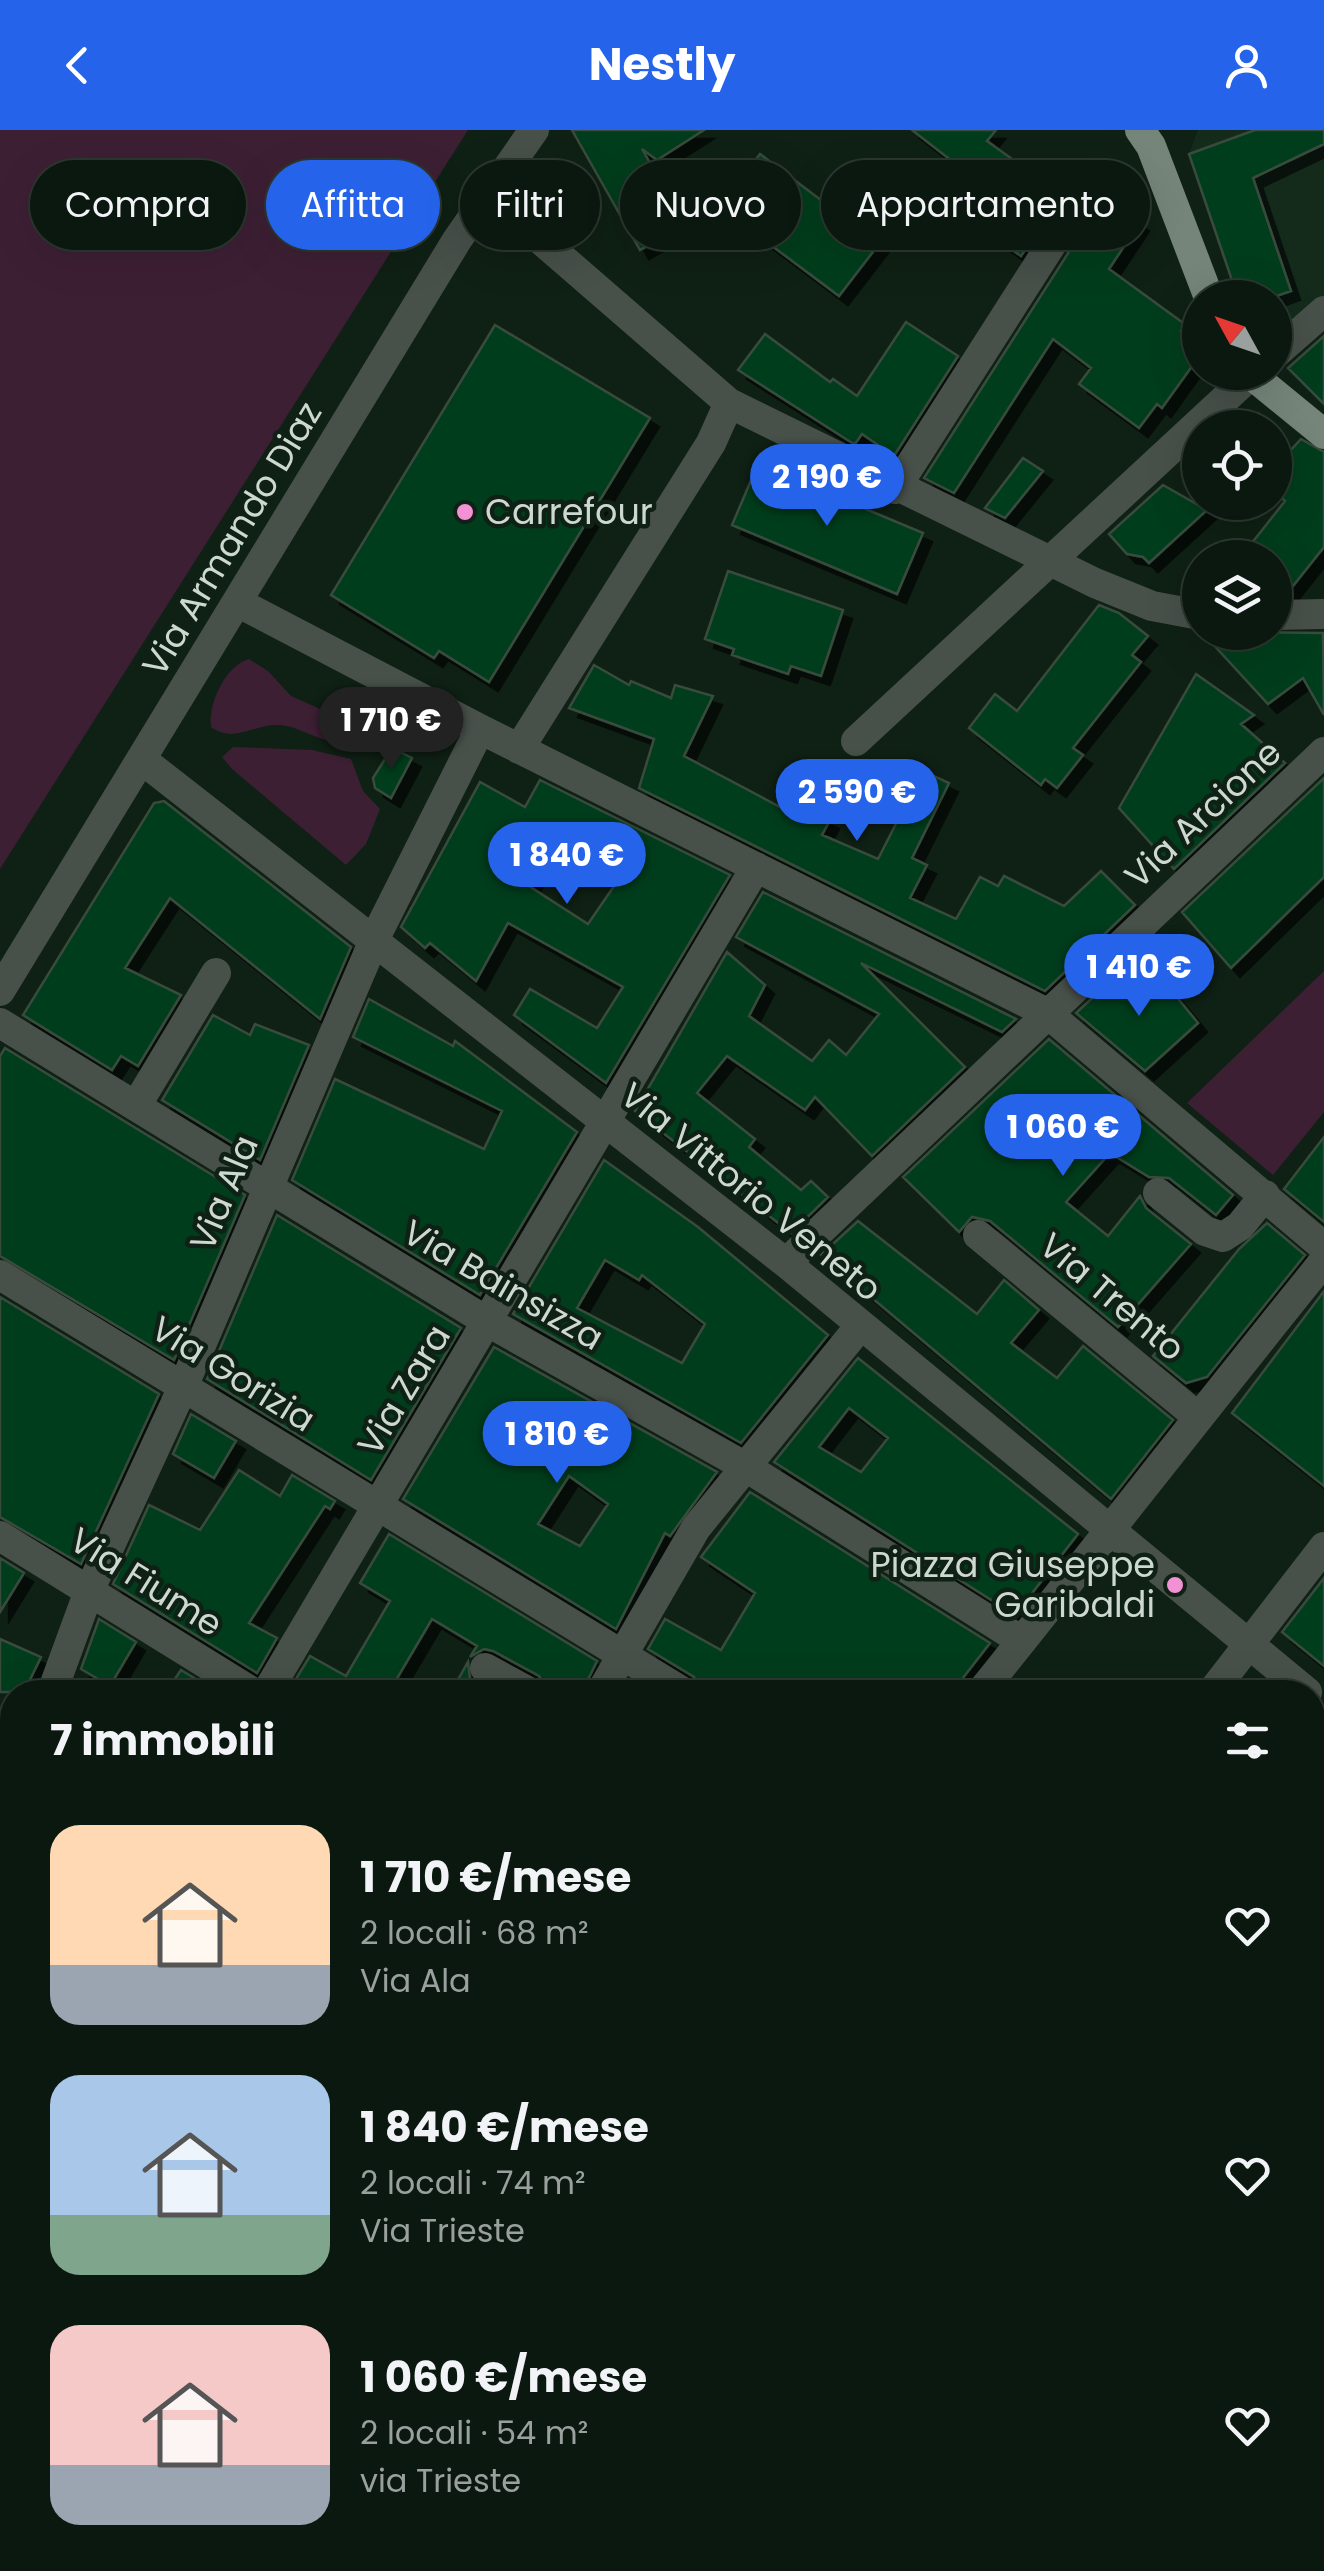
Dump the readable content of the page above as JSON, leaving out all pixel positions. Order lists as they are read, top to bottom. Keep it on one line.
{"streets":{"street":["Via Armando Diaz","Via Arcione","Via Vittorio Veneto","Via Ala","Via Bainsizza","Via Trento","Via Gorizia","Via Zara","Via Fiume"]},"crossings":[["Via Armando Diaz","Via Vittorio Veneto"],["Via Arcione","Via Vittorio Veneto"],["Via Vittorio Veneto","Via Ala"],["Via Vittorio Veneto","Via Zara"],["Via Ala","Via Bainsizza"],["Via Ala","Via Gorizia"],["Via Ala","Via Fiume"],["Via Bainsizza","Via Zara"],["Via Gorizia","Via Zara"]],"places":["Carrefour","Piazza Giuseppe Garibaldi"],"north":"top left","page":{"header":"Nestly","chip":["Compra","Affitta","Filtri","Nuovo","Appartamento"],"price":["2 190 €","1 710 €","2 590 €","1 840 €","1 410 €","1 060 €","1 810 €"],"heading":"7 immobili","list":[{"name":"1 710 €/mese","note":"2 locali · 68 m² · Via Ala"},{"name":"1 840 €/mese","note":"2 locali · 74 m² · Via Trieste"},{"name":"1 060 €/mese","note":"2 locali · 54 m² · via Trieste"}]}}
